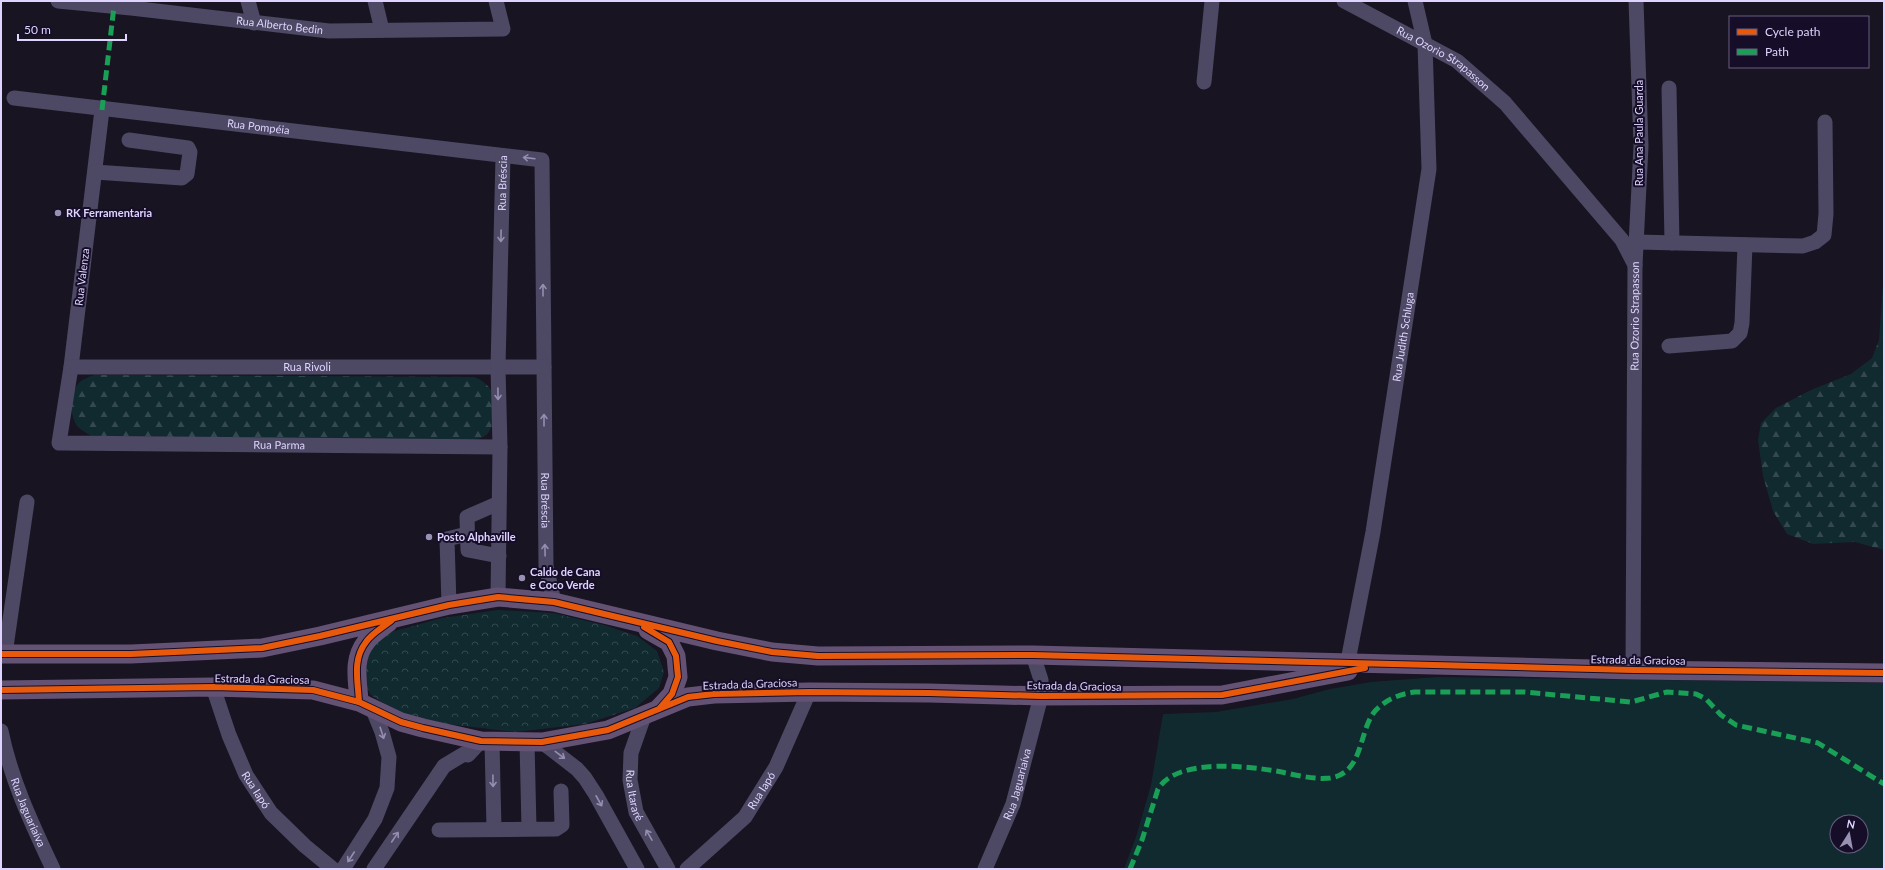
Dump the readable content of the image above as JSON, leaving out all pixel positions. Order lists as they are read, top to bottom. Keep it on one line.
{"streets":{"main road":["Estrada da Graciosa"],"street":["Rua Alberto Bedin","Rua Ozorio Strapasson","Rua Pompéia","Rua Ana Paula Guarda","Rua Bréscia","Rua Valenza","Rua Judith Schluga","Rua Rivoli","Rua Parma","Rua Jaguariaíva","Rua Iapó","Rua Itararé"]},"crossings":[["Rua Ozorio Strapasson","Rua Ana Paula Guarda"],["Rua Ozorio Strapasson","Rua Judith Schluga"],["Rua Ozorio Strapasson","Estrada da Graciosa"],["Rua Pompéia","Rua Bréscia"],["Rua Pompéia","Rua Valenza"],["Rua Bréscia","Rua Rivoli"],["Rua Bréscia","Rua Parma"],["Rua Bréscia","Estrada da Graciosa"],["Rua Valenza","Rua Rivoli"],["Rua Valenza","Rua Parma"],["Rua Judith Schluga","Estrada da Graciosa"],["Estrada da Graciosa","Rua Jaguariaíva"],["Estrada da Graciosa","Rua Iapó"],["Estrada da Graciosa","Rua Itararé"]],"places":["RK Ferramentaria","Posto Alphaville","Caldo de Cana e Coco Verde"],"legend":["Cycle path","Path"],"scale_bar":"50 m","north":"top"}
